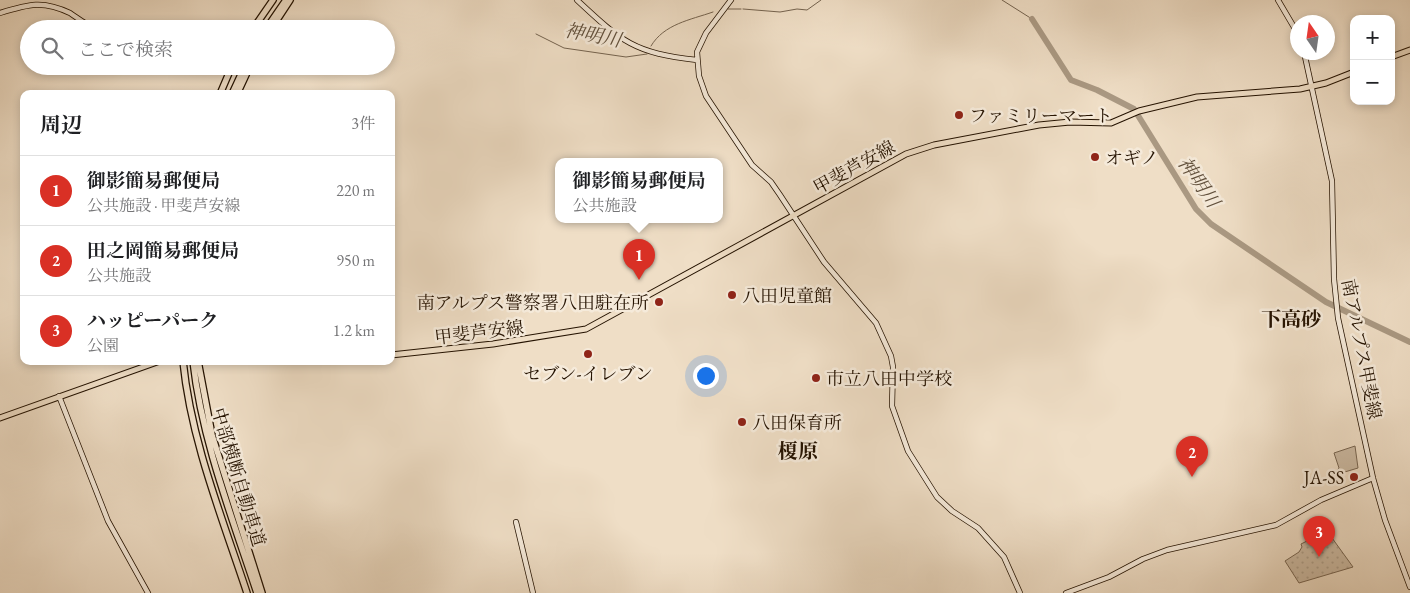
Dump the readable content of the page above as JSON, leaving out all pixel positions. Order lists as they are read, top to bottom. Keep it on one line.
{"streets":{"highway":["中部横断自動車道"],"main road":["甲斐芦安線"],"street":["南アルプス甲斐線"]},"crossings":[["甲斐芦安線","南アルプス甲斐線"]],"districts":["下高砂","榎原"],"water":["神明川"],"places":["ファミリーマート","オギノ","八田児童館","南アルプス警察署八田駐在所","セブン-イレブン","市立八田中学校","八田保育所","JA-SS"],"north":"top","page":{"map_buttons":["+","−"],"search":"ここで検索","heading":["周辺","3件"],"list":[{"mark":"1","name":"御影簡易郵便局","note":"公共施設 · 甲斐芦安線","value":"220 m"},{"mark":"2","name":"田之岡簡易郵便局","note":"公共施設","value":"950 m"},{"mark":"3","name":"ハッピーパーク","note":"公園","value":"1.2 km"}],"popup":["御影簡易郵便局","公共施設"],"pins":["1","2","3"]}}
